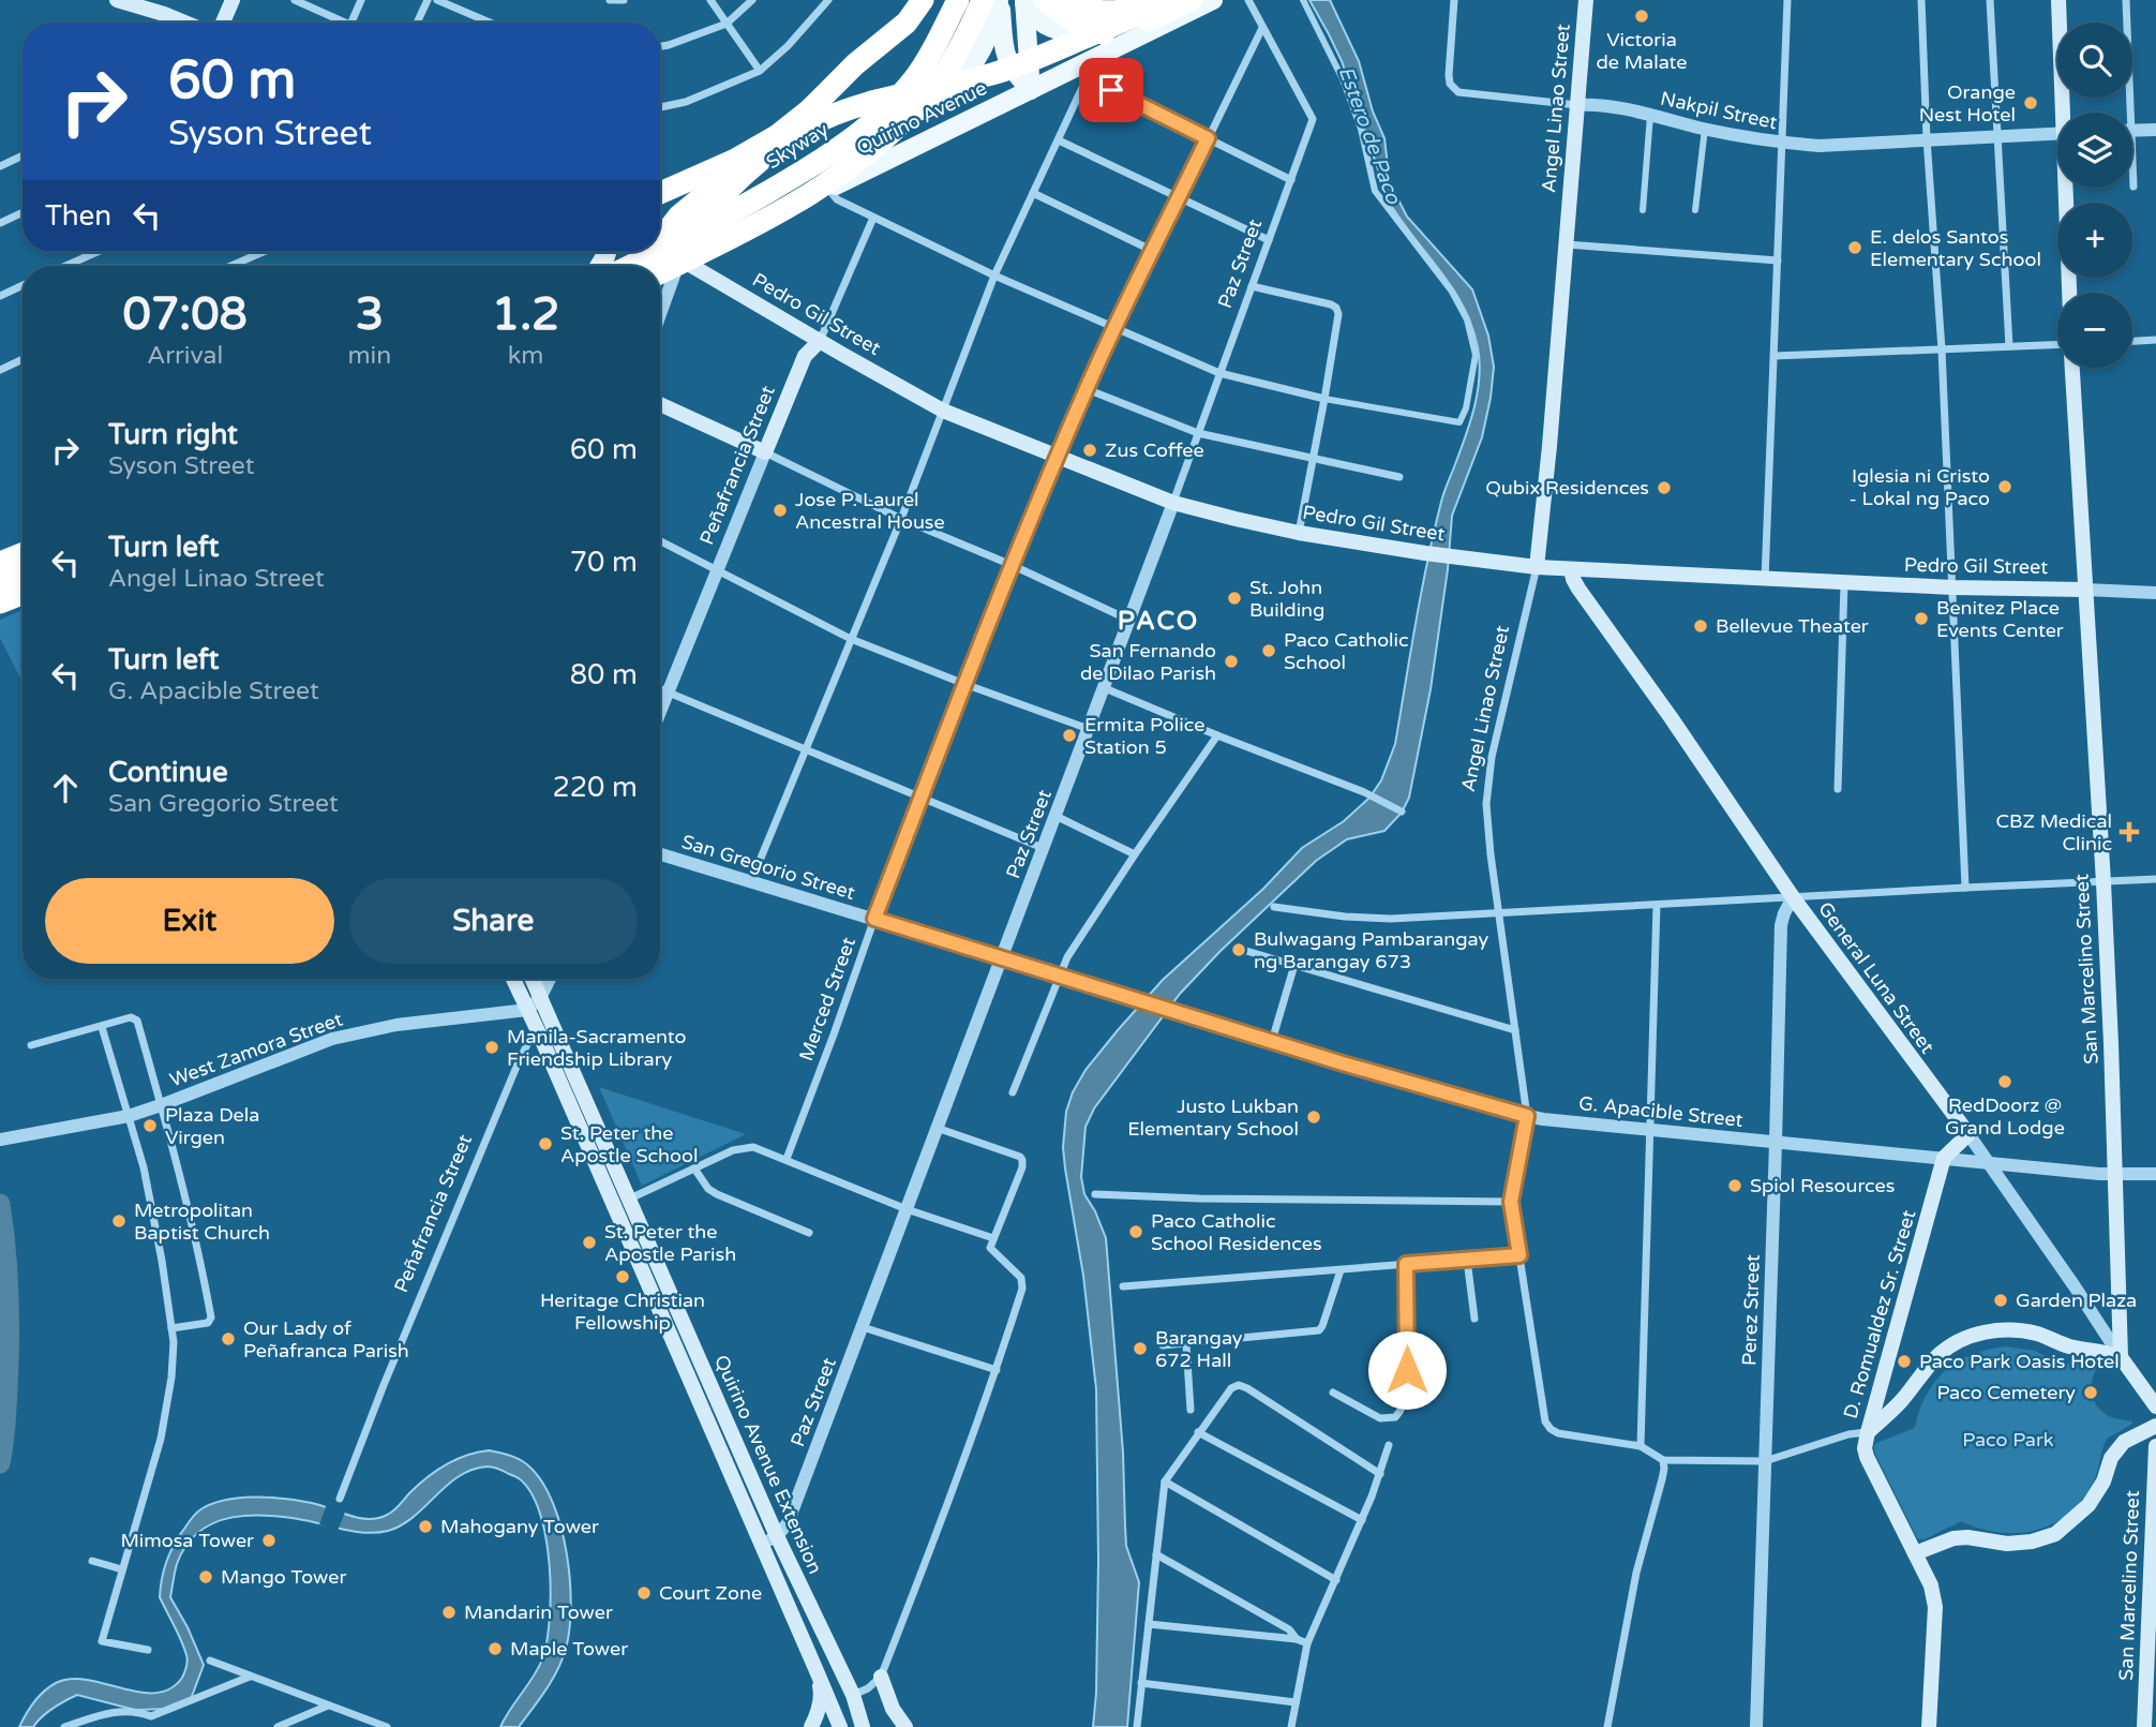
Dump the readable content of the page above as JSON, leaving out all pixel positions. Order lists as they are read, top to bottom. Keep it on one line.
{"streets":{"highway":["Skyway"],"main road":["Angel Linao Street","Quirino Avenue","Pedro Gil Street","Peñafrancia Street","San Marcelino Street","General Luna Street","D. Romualdez Sr. Street","Quirino Avenue Extension"],"street":["Nakpil Street","Paz Street","San Gregorio Street","Merced Street","West Zamora Street","G. Apacible Street","Perez Street"]},"crossings":[["Angel Linao Street","Nakpil Street"],["Angel Linao Street","Pedro Gil Street"],["Angel Linao Street","G. Apacible Street"],["Quirino Avenue","Skyway"],["Quirino Avenue","Pedro Gil Street"],["Skyway","Pedro Gil Street"],["Paz Street","Pedro Gil Street"],["Paz Street","San Gregorio Street"],["Paz Street","Merced Street"],["Paz Street","Quirino Avenue Extension"],["Pedro Gil Street","Peñafrancia Street"],["Pedro Gil Street","San Marcelino Street"],["Pedro Gil Street","General Luna Street"],["Pedro Gil Street","Merced Street"],["Peñafrancia Street","Quirino Avenue Extension"],["San Gregorio Street","Merced Street"],["San Gregorio Street","G. Apacible Street"],["San Marcelino Street","General Luna Street"],["San Marcelino Street","G. Apacible Street"],["General Luna Street","G. Apacible Street"],["General Luna Street","Perez Street"],["West Zamora Street","Quirino Avenue Extension"],["G. Apacible Street","Perez Street"],["G. Apacible Street","D. Romualdez Sr. Street"]],"districts":["PACO"],"water":["Estero de Paco"],"parks":["Paco Park"],"places":{"other":["Victoria de Malate","Orange Nest Hotel","E. delos Santos Elementary School","Zus Coffee","Iglesia ni Cristo - Lokal ng Paco","Qubix Residences","Jose P. Laurel Ancestral House","St. John Building","Benitez Place Events Center","Bellevue Theater","Paco Catholic School","San Fernando de Dilao Parish","Ermita Police Station 5","Bulwagang Pambarangay ng Barangay 673","Manila-Sacramento Friendship Library","RedDoorz @ Grand Lodge","Justo Lukban Elementary School","Plaza Dela Virgen","St. Peter the Apostle School","Spiol Resources","Metropolitan Baptist Church","Paco Catholic School Residences","St. Peter the Apostle Parish","Heritage Christian Fellowship","Garden Plaza","Our Lady of Peñafranca Parish","Barangay 672 Hall","Paco Park Oasis Hotel","Paco Cemetery","Mahogany Tower","Mimosa Tower","Mango Tower","Court Zone","Mandarin Tower","Maple Tower"],"health":["CBZ Medical Clinic"]},"page":{"map_buttons":["+","−"],"turn":["60 m","Syson Street"],"then":"Then","eta":["07:08","Arrival","3","min","1.2","km"],"list":[{"name":"Turn right","note":"Syson Street","value":"60 m"},{"name":"Turn left","note":"Angel Linao Street","value":"70 m"},{"name":"Turn left","note":"G. Apacible Street","value":"80 m"},{"name":"Continue","note":"San Gregorio Street","value":"220 m"}],"buttons":["Exit","Share"]}}
